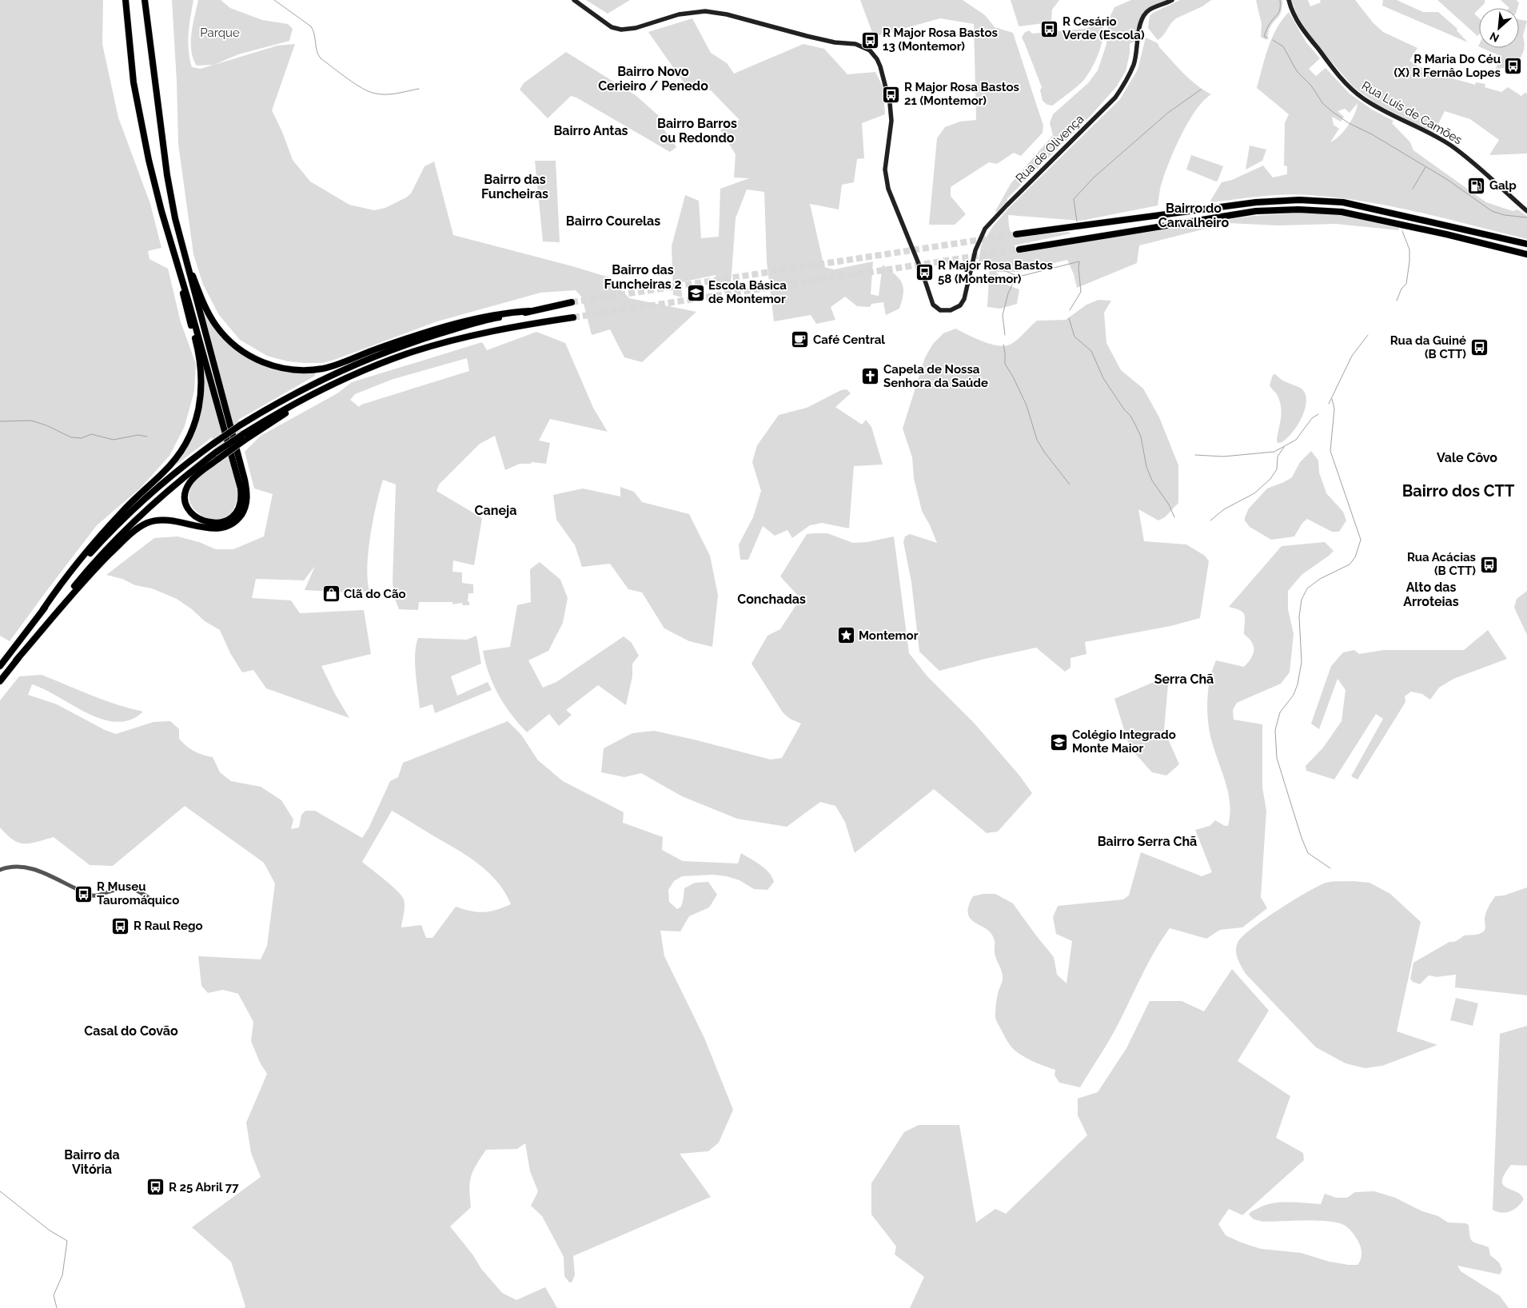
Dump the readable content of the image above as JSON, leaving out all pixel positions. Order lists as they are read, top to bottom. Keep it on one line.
{"streets":{"main road":["Rua Luís de Camões","Rua de Olivença"]},"districts":["Bairro Novo Cerieiro / Penedo","Bairro Barros ou Redondo","Bairro Antas","Bairro das Funcheiras","Bairro do Carvalheiro","Bairro Courelas","Bairro das Funcheiras 2","Vale Côvo","Bairro dos CTT","Caneja","Alto das Arroteias","Conchadas","Serra Chã","Bairro Serra Chã","Casal do Covão","Bairro da Vitória"],"parks":["Parque"],"places":{"bus stop":["R Cesário Verde (Escola)","R Major Rosa Bastos 13 (Montemor)","R Maria Do Céu (X) R Fernâo Lopes","R Major Rosa Bastos 21 (Montemor)","R Major Rosa Bastos 58 (Montemor)","Rua da Guiné (B CTT)","Rua Acácias (B CTT)","R Museu Tauromáquico","R Raul Rego","R 25 Abril 77"],"fuel station":["Galp"],"school or university":["Escola Básica de Montemor","Colégio Integrado Monte Maior"],"cafe":["Café Central"],"church":["Capela de Nossa Senhora da Saúde"],"shop":["Clã do Cão"],"place":["Montemor"]},"north":"bottom left"}
